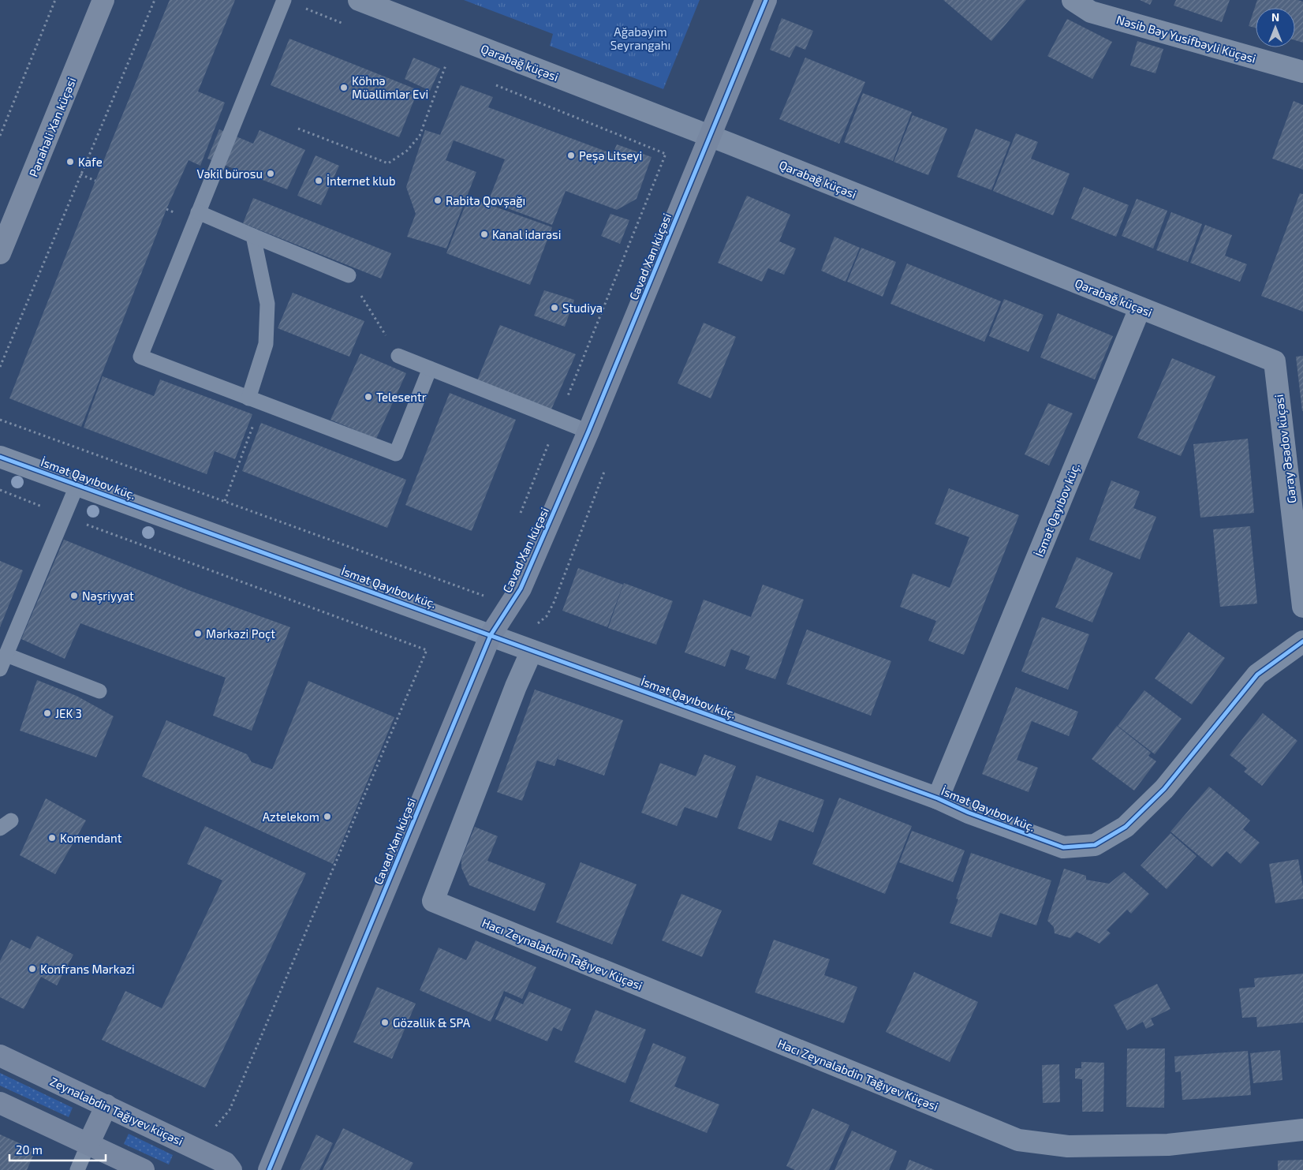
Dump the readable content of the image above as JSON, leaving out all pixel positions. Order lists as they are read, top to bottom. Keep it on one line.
{"streets":{"main road":["Pənahəli Xan küçəsi"],"street":["Nəsib Bəy Yusifbəyli Küçəsi","Qarabağ küçəsi","Cavad Xan küçəsi","Gəray Əsədov küçəsi","İsmət Qayıbov küç.","Hacı Zeynalabdin Tağıyev Küçəsi","Zeynalabdin Tağıyev küçəsi"]},"crossings":[["Qarabağ küçəsi","Cavad Xan küçəsi"],["Qarabağ küçəsi","Gəray Əsədov küçəsi"],["Qarabağ küçəsi","İsmət Qayıbov küç."],["Cavad Xan küçəsi","İsmət Qayıbov küç."],["İsmət Qayıbov küç.","Hacı Zeynalabdin Tağıyev Küçəsi"]],"parks":["Ağabəyim Seyrangahı"],"places":["Köhnə Müəllimlər Evi","Peşə Litseyi","Kafe","Vəkil bürosu","İnternet klub","Rabitə Qovşağı","Kanal idarəsi","Studiya","Telesentr","Nəşriyyat","Mərkəzi Poçt","JEK 3","Aztelekom","Komendant","Konfrans Mərkəzi","Gözəllik & SPA"],"scale_bar":"20 m","north":"top"}
